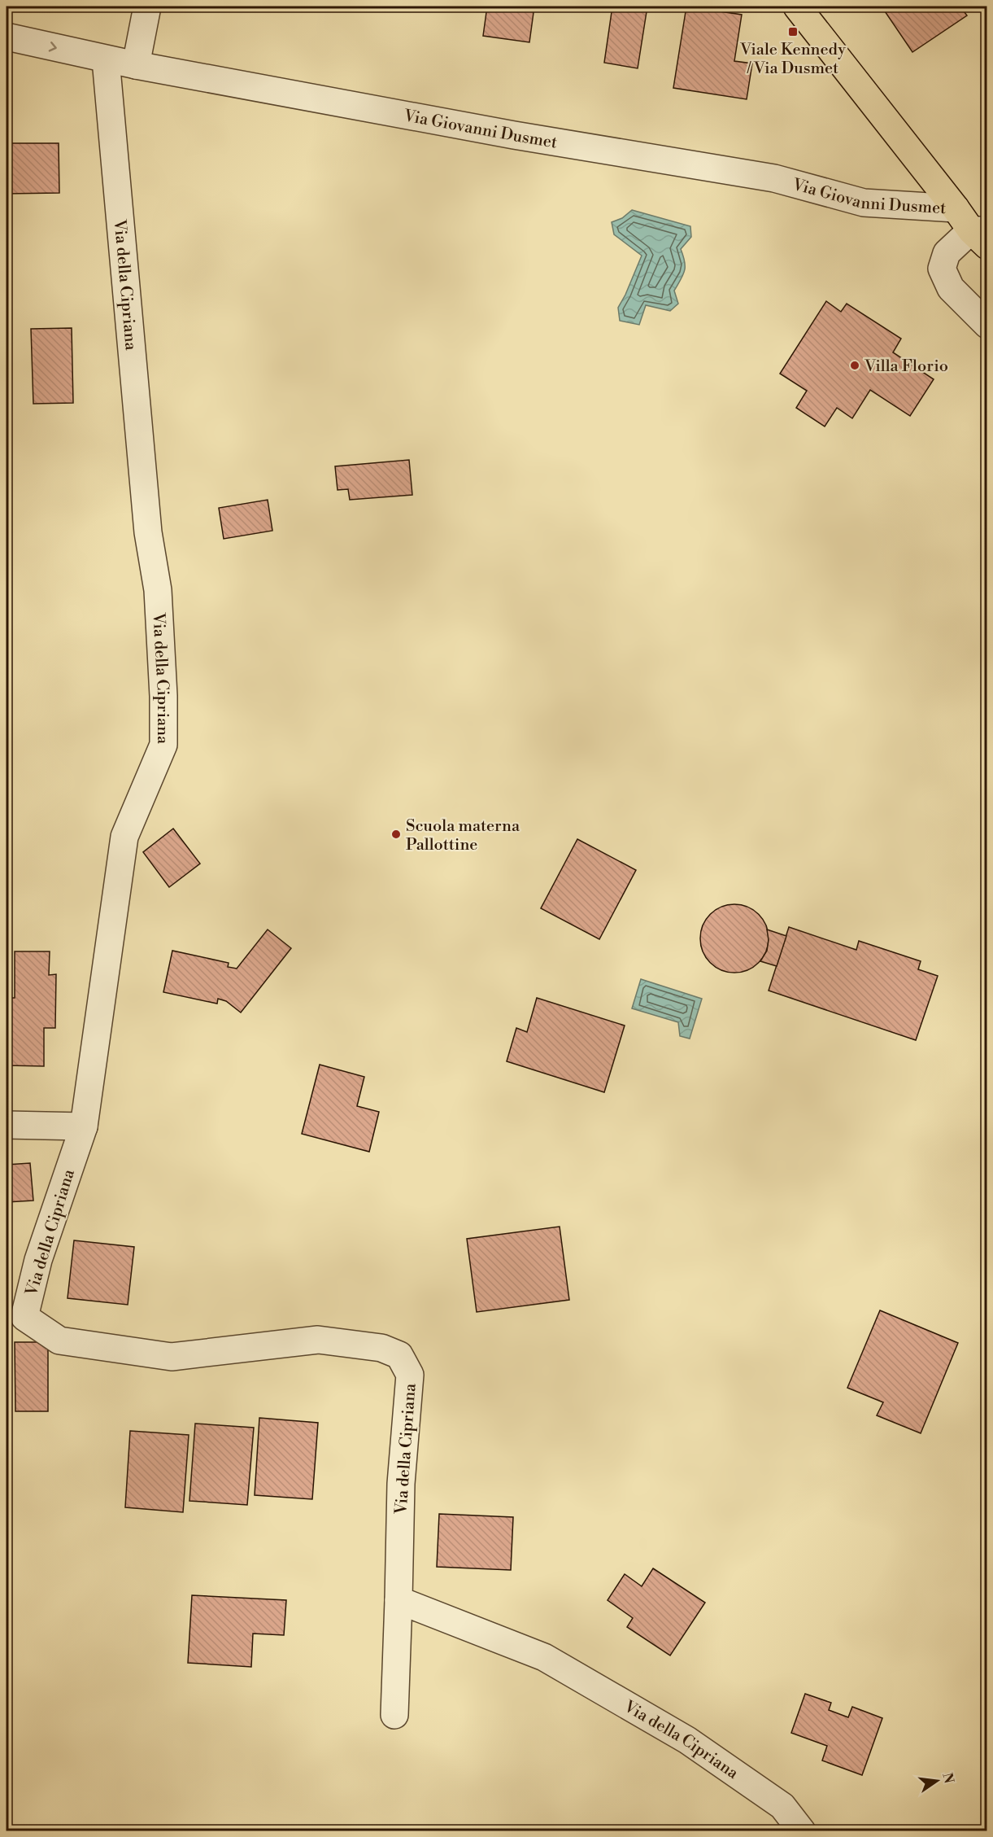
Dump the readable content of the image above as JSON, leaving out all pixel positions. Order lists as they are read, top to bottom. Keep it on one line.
{"streets":{"street":["Via Giovanni Dusmet","Via della Cipriana"]},"crossings":[["Via Giovanni Dusmet","Via della Cipriana"]],"places":{"transit":["Viale Kennedy / Via Dusmet"],"other":["Villa Florio","Scuola materna Pallottine"]},"north":"right"}
